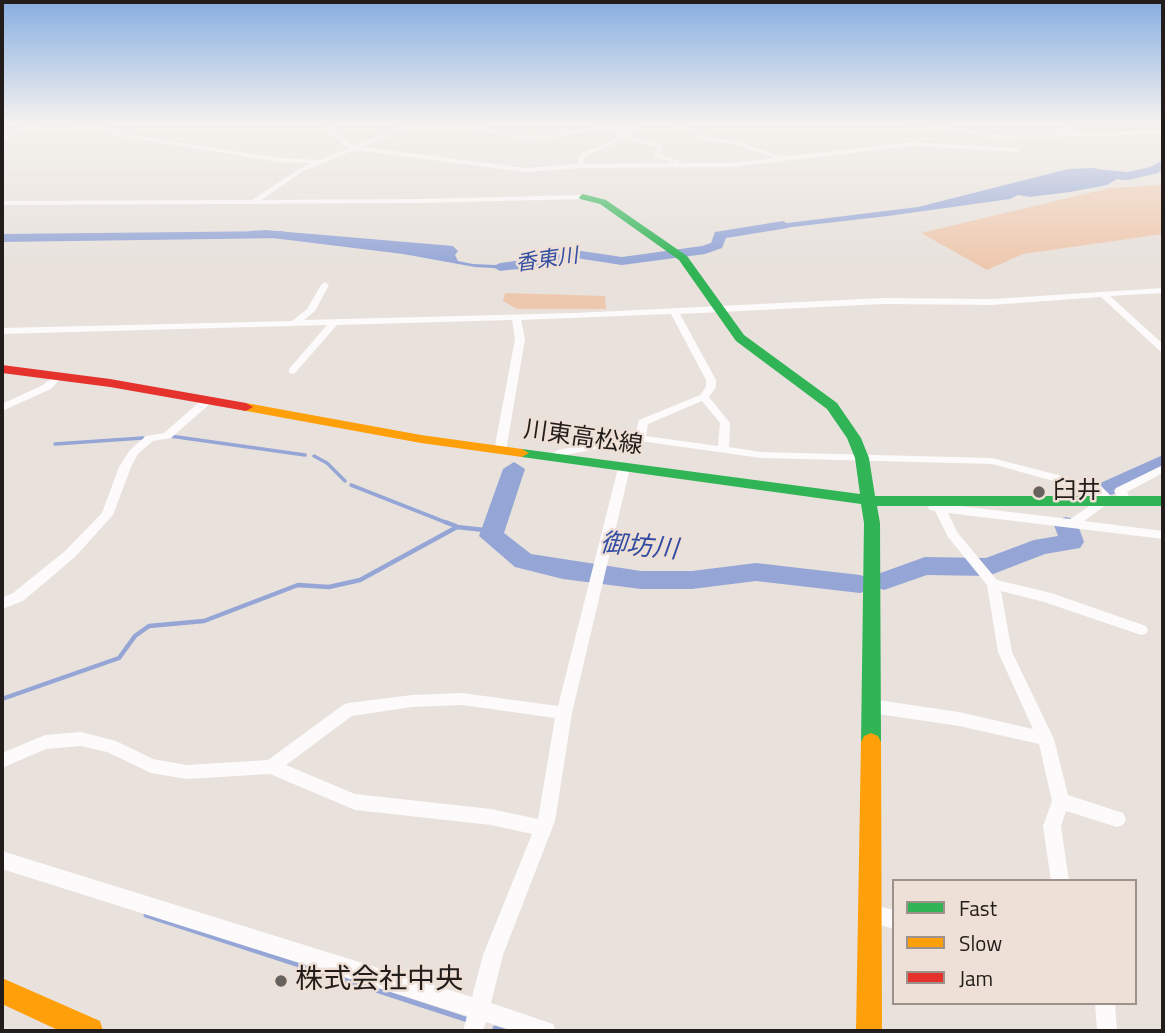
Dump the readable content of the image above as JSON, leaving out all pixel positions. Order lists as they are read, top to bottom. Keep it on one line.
{"streets":{"main road":["川東高松線"]},"water":["香東川","御坊川"],"places":["臼井","株式会社中央"],"legend":["Fast","Slow","Jam"]}
